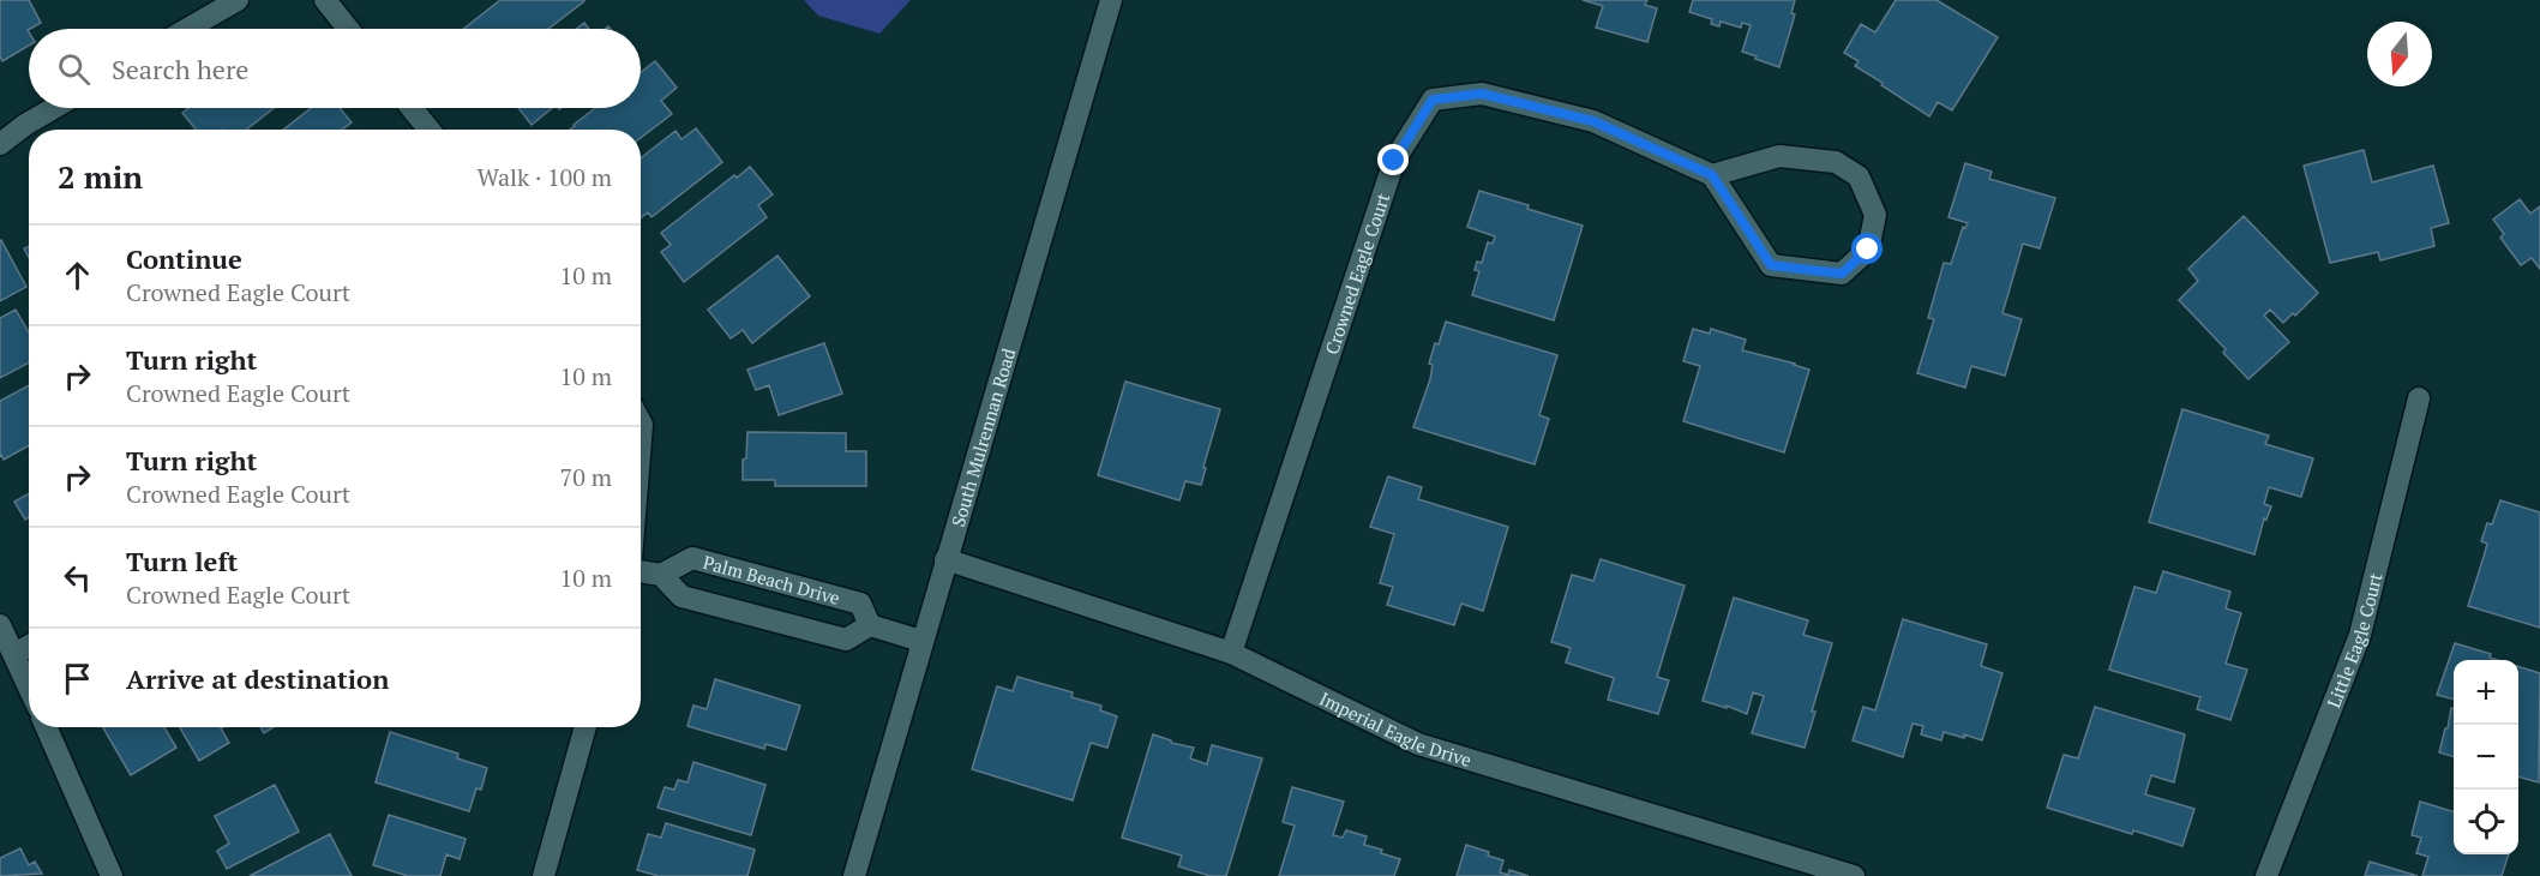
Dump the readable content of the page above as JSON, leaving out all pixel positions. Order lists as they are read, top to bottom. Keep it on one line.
{"streets":{"street":["Crowned Eagle Court","South Mulrennan Road","Palm Beach Drive","Little Eagle Court","Imperial Eagle Drive"]},"crossings":[["Crowned Eagle Court","Imperial Eagle Drive"],["South Mulrennan Road","Imperial Eagle Drive"]],"north":"bottom","page":{"search":"Search here","heading":["2 min","Walk · 100 m"],"list":[["Continue","Crowned Eagle Court","10 m"],["Turn right","Crowned Eagle Court","10 m"],["Turn right","Crowned Eagle Court","70 m"],["Turn left","Crowned Eagle Court","10 m"],"Arrive at destination"],"map_buttons":["+","−"]}}
